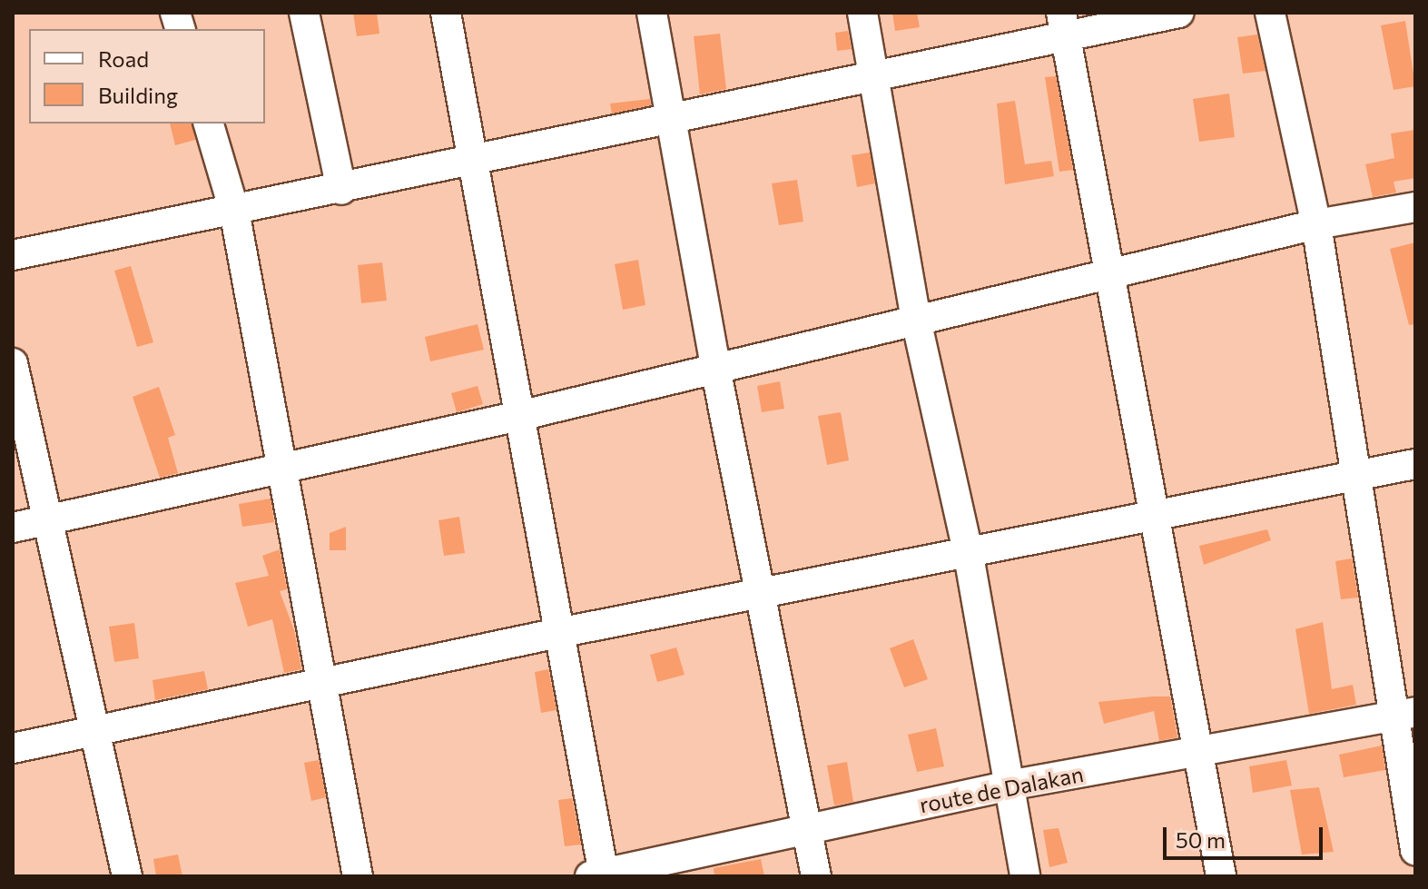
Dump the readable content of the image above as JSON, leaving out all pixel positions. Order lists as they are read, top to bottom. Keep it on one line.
{"streets":{"street":["route de Dalakan"]},"legend":["Road","Building"],"scale_bar":"50 m"}
